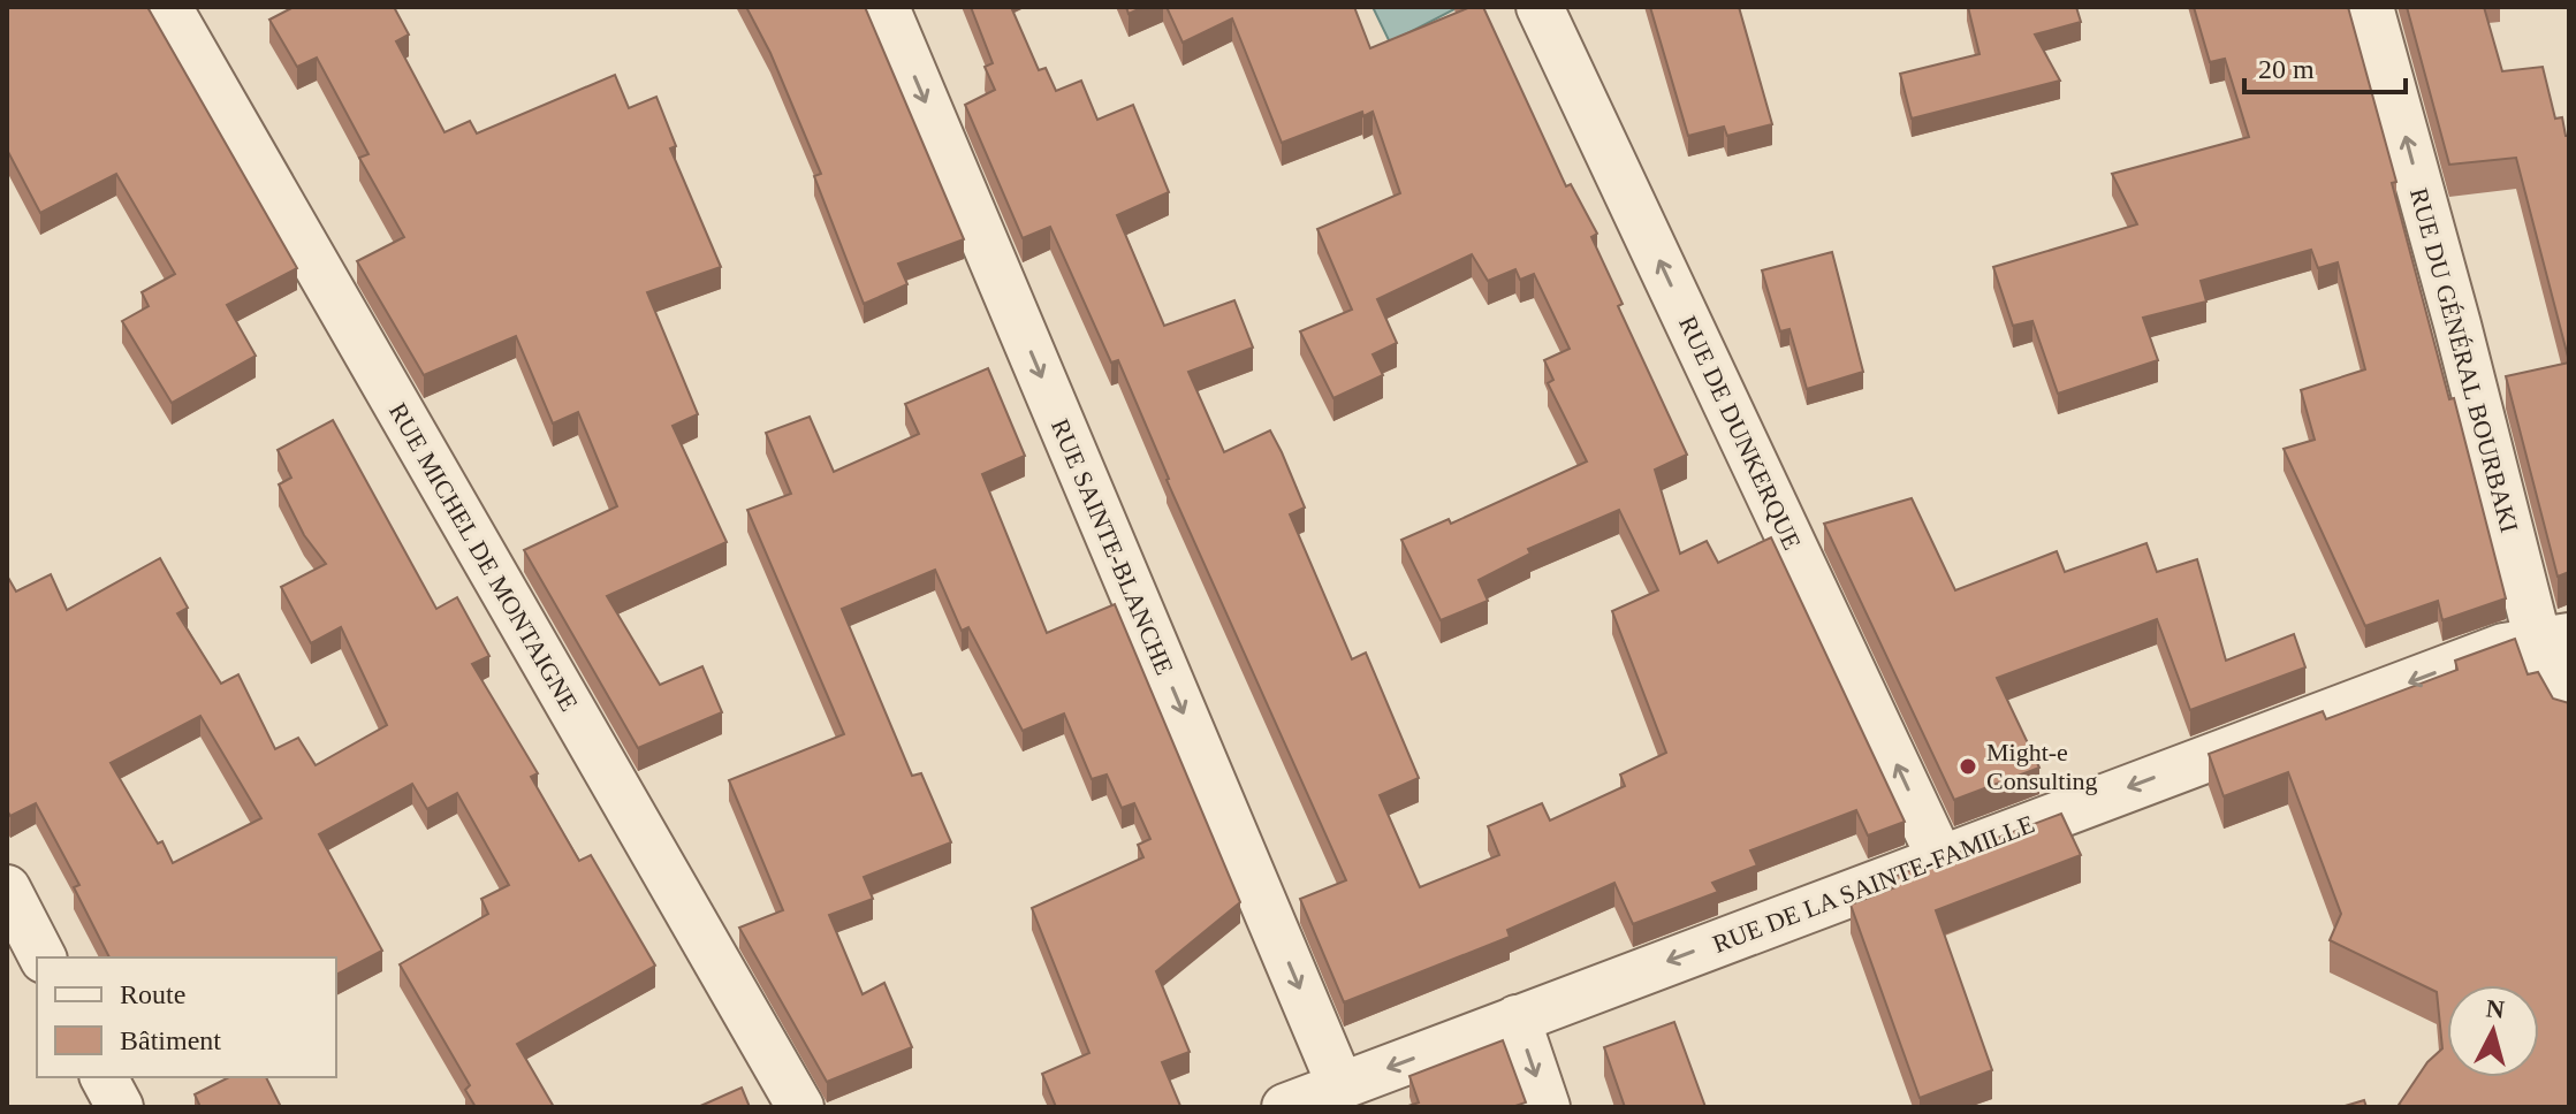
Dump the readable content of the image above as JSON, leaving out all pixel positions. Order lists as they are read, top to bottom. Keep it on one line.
{"streets":{"street":["RUE DU GÉNÉRAL BOURBAKI","RUE DE DUNKERQUE","RUE SAINTE-BLANCHE","RUE MICHEL DE MONTAIGNE","RUE DE LA SAINTE-FAMILLE"]},"crossings":[["RUE DU GÉNÉRAL BOURBAKI","RUE DE LA SAINTE-FAMILLE"],["RUE DE DUNKERQUE","RUE DE LA SAINTE-FAMILLE"],["RUE SAINTE-BLANCHE","RUE DE LA SAINTE-FAMILLE"]],"one_way":["RUE DU GÉNÉRAL BOURBAKI","RUE DE DUNKERQUE","RUE SAINTE-BLANCHE","RUE DE LA SAINTE-FAMILLE"],"places":["Might-e Consulting"],"legend":["Route","Bâtiment"],"scale_bar":"20 m","north":"top"}
